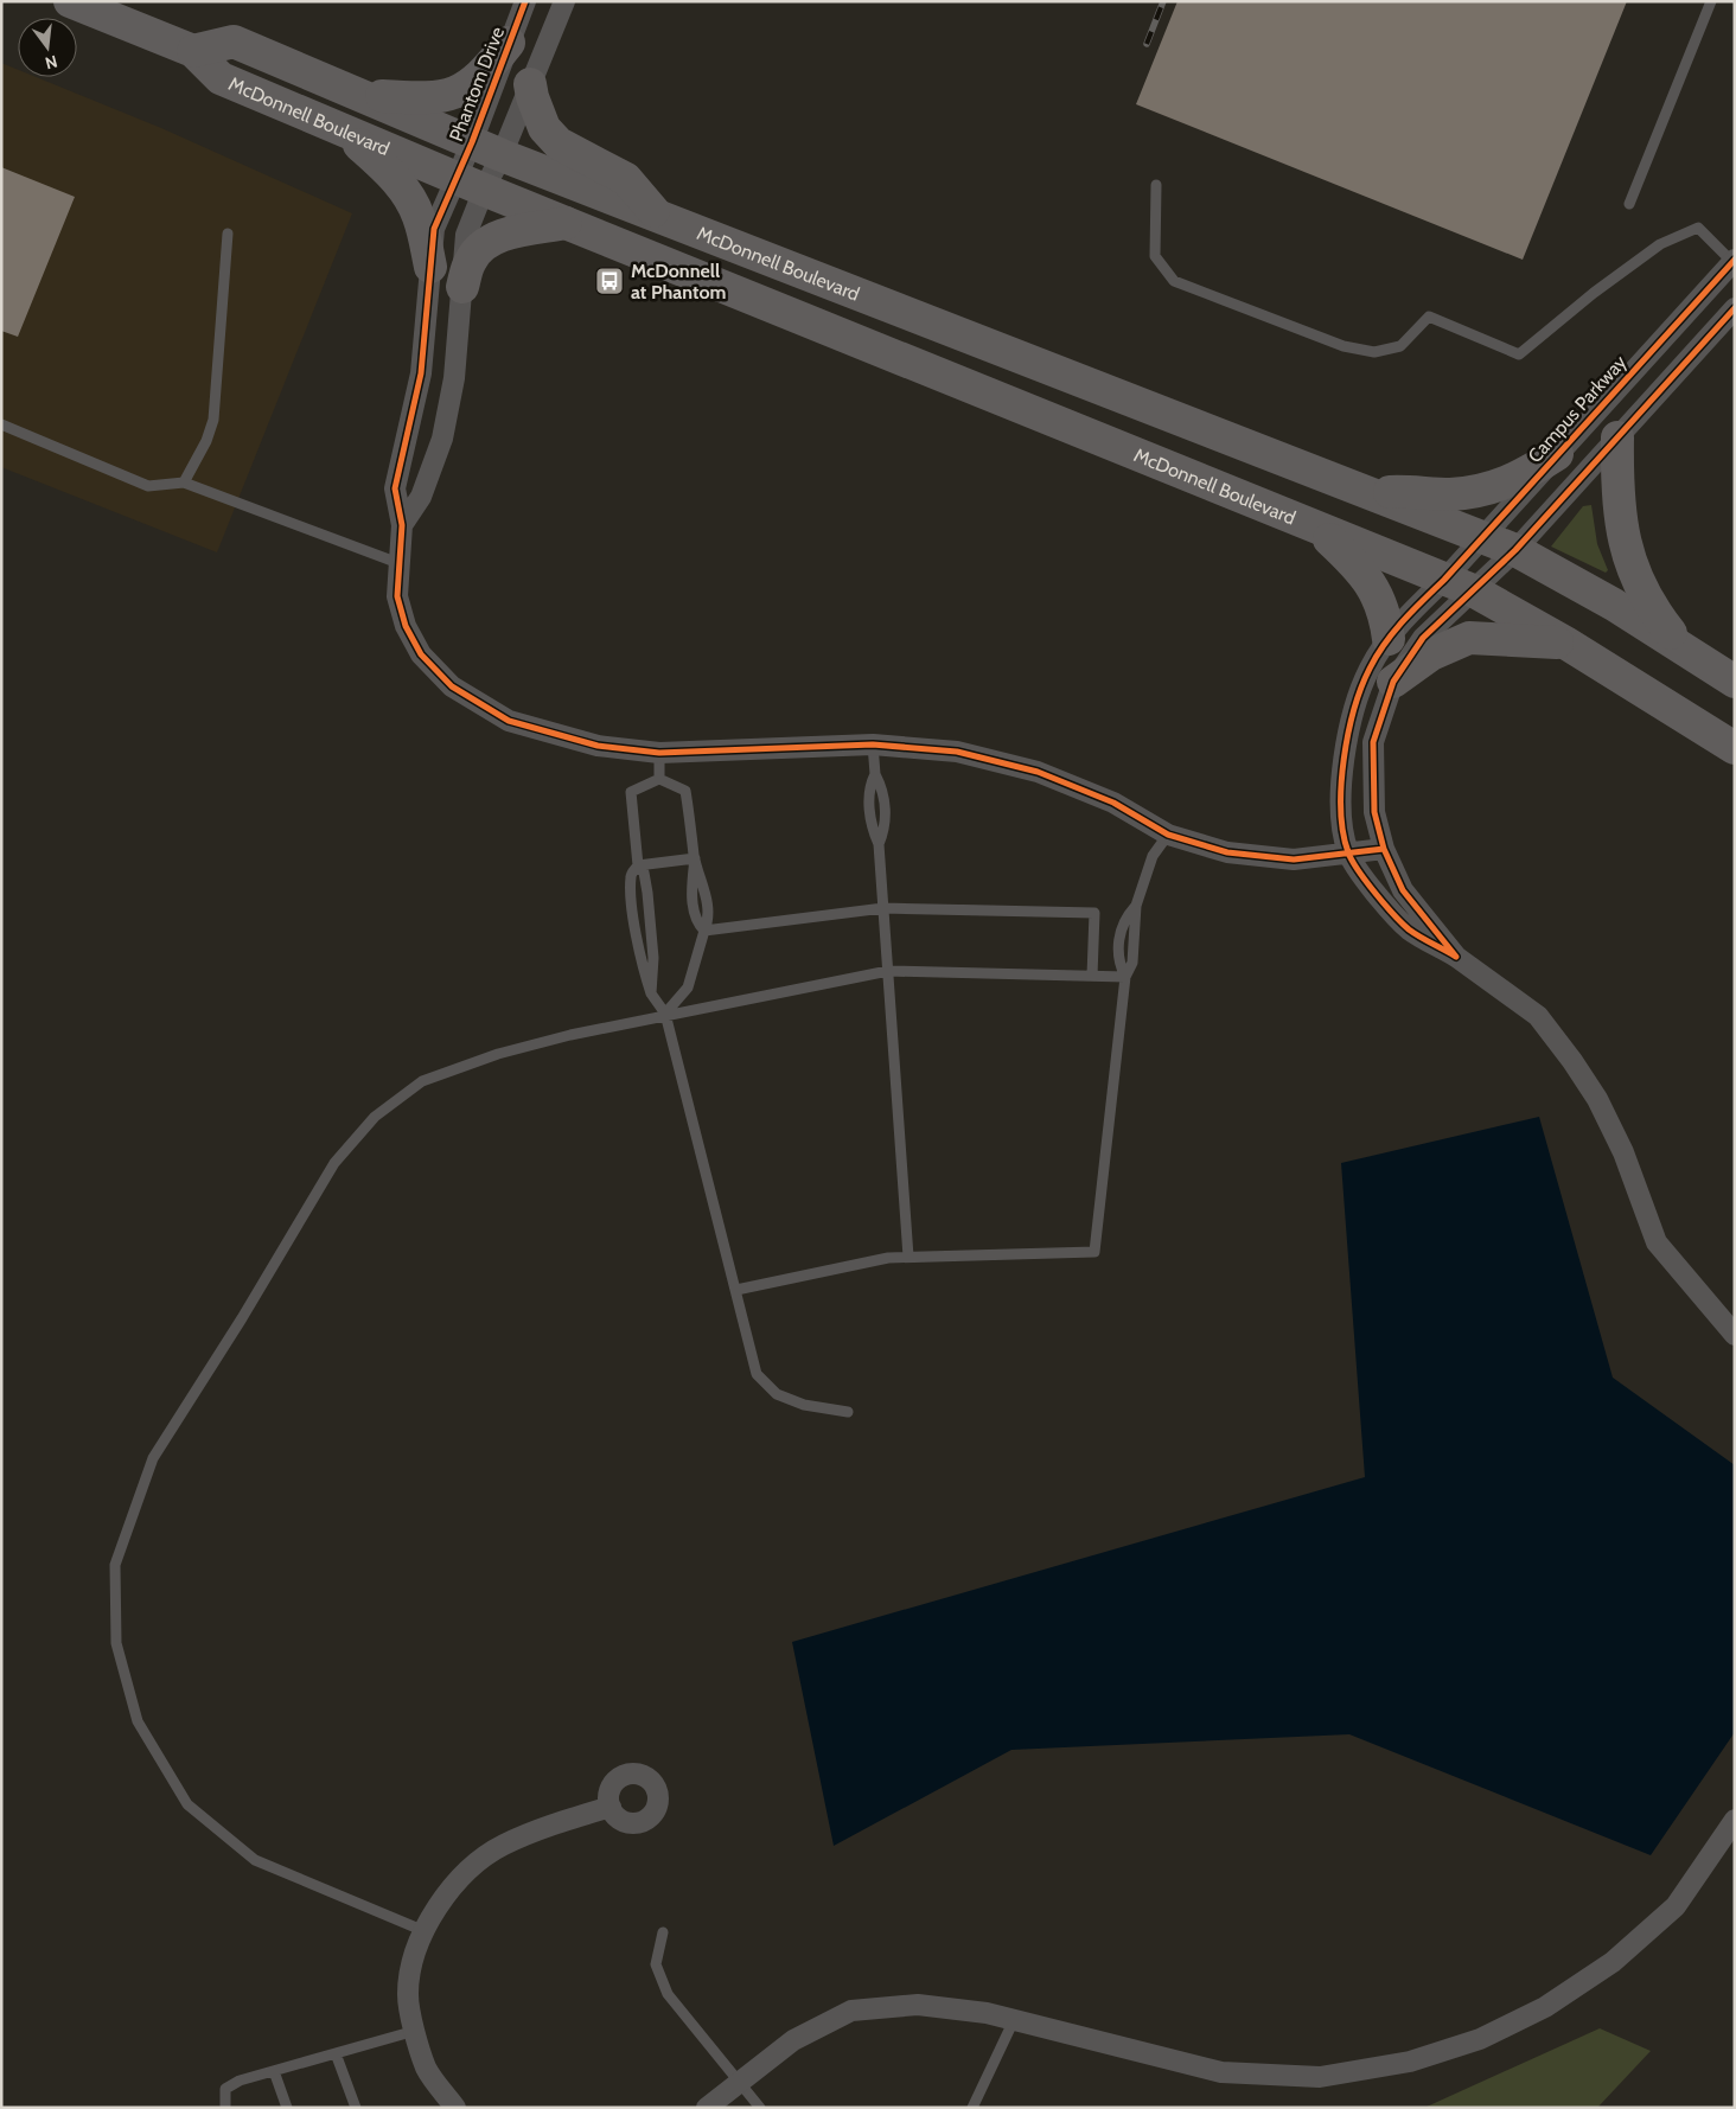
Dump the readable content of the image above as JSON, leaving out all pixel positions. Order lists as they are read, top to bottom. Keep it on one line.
{"streets":{"main road":["McDonnell Boulevard"],"street":["Phantom Drive","Campus Parkway"]},"crossings":[["Phantom Drive","McDonnell Boulevard"],["McDonnell Boulevard","Campus Parkway"]],"places":{"bus stop":["McDonnell at Phantom"]},"north":"bottom"}
